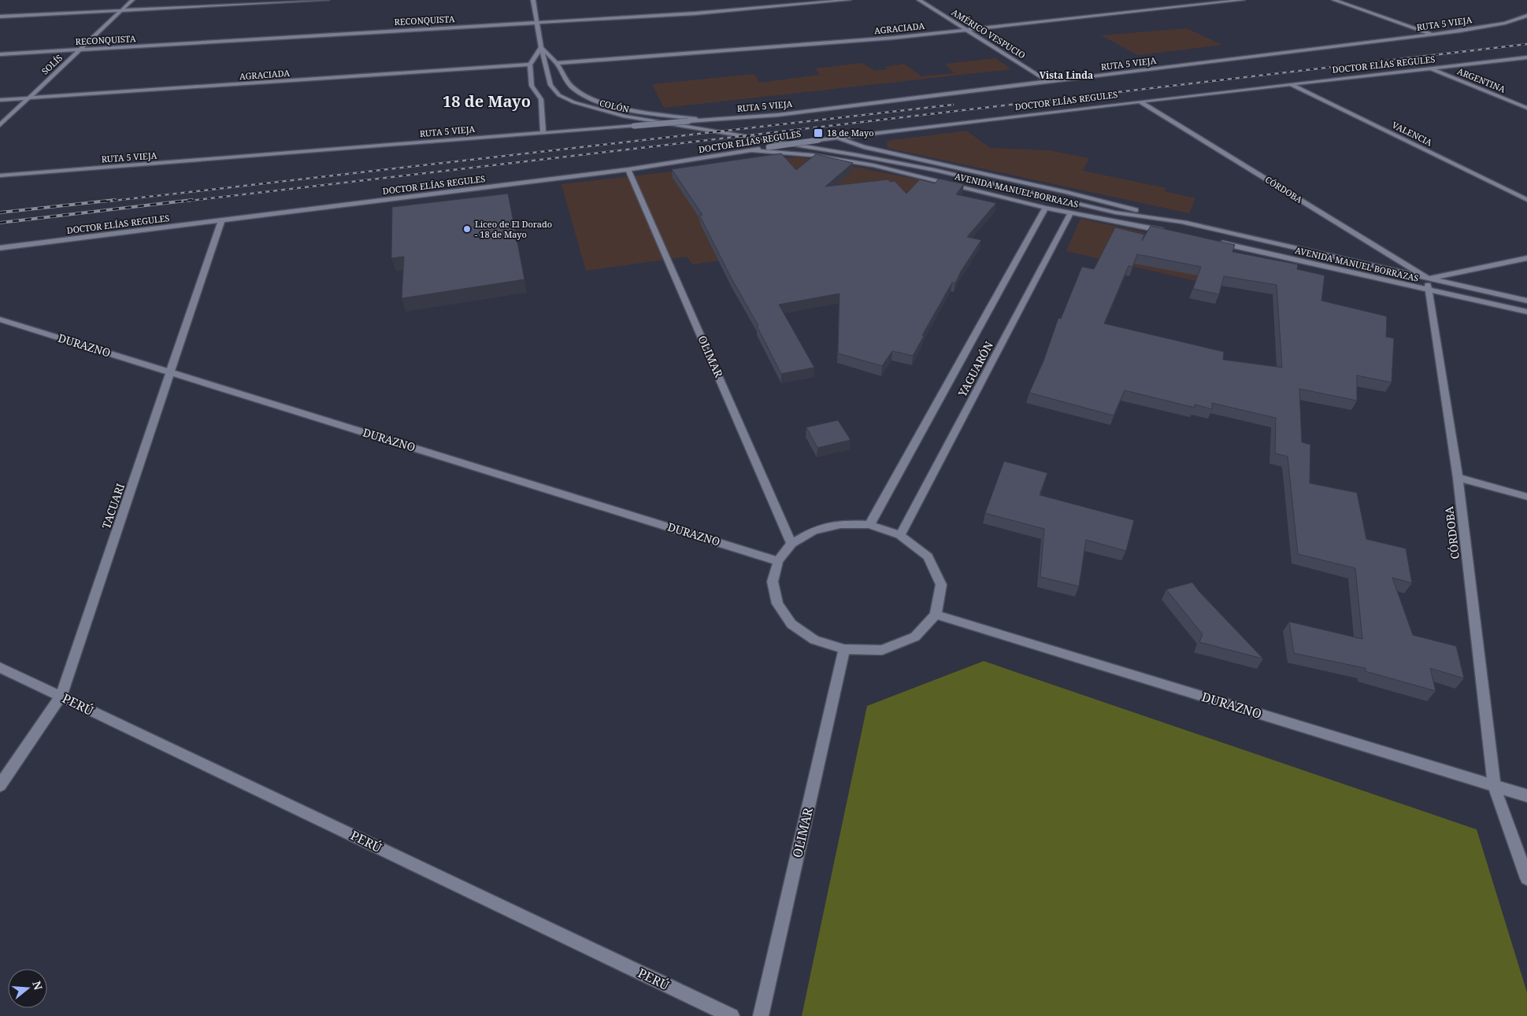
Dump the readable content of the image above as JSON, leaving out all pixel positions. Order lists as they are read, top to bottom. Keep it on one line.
{"streets":{"street":["RECONQUISTA","RUTA 5 VIEJA","AGRACIADA","AMÉRICO VESPUCIO","SOLÍS","DOCTOR ELÍAS REGULES","ARGENTINA","COLÓN","VALENCIA","CÓRDOBA","AVENIDA MANUEL BORRAZAS","DURAZNO","OLIMAR","YAGUARÓN","TACUARI","PERÚ"]},"crossings":[["RECONQUISTA","SOLÍS"],["RECONQUISTA","COLÓN"],["RUTA 5 VIEJA","AMÉRICO VESPUCIO"],["RUTA 5 VIEJA","COLÓN"],["AGRACIADA","AMÉRICO VESPUCIO"],["AGRACIADA","SOLÍS"],["AGRACIADA","COLÓN"],["DOCTOR ELÍAS REGULES","ARGENTINA"],["DOCTOR ELÍAS REGULES","VALENCIA"],["DOCTOR ELÍAS REGULES","CÓRDOBA"],["DOCTOR ELÍAS REGULES","AVENIDA MANUEL BORRAZAS"],["DOCTOR ELÍAS REGULES","OLIMAR"],["DOCTOR ELÍAS REGULES","TACUARI"],["COLÓN","AVENIDA MANUEL BORRAZAS"],["CÓRDOBA","AVENIDA MANUEL BORRAZAS"],["CÓRDOBA","DURAZNO"],["AVENIDA MANUEL BORRAZAS","YAGUARÓN"],["DURAZNO","TACUARI"],["TACUARI","PERÚ"]],"districts":["Vista Linda","18 de Mayo"],"places":{"transit":["18 de Mayo"],"other":["Liceo de El Dorado - 18 de Mayo"]},"north":"right"}
